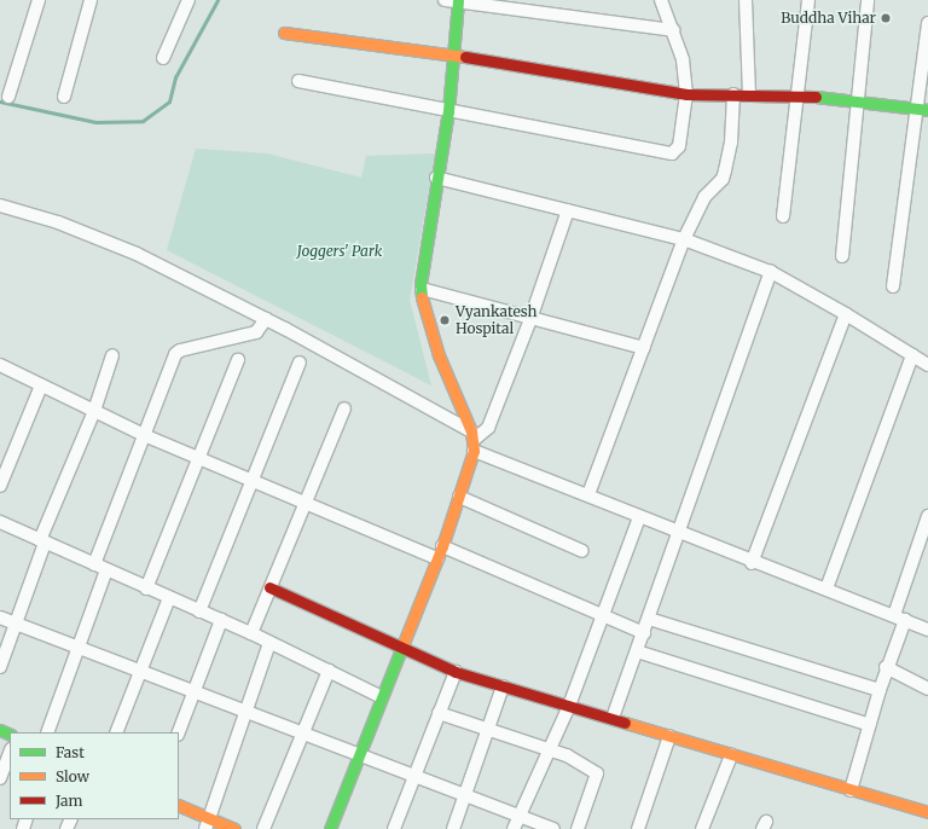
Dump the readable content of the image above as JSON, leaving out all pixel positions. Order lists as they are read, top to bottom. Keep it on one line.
{"parks":["Joggers' Park"],"places":["Buddha Vihar","Vyankatesh Hospital"],"legend":["Fast","Slow","Jam"]}
